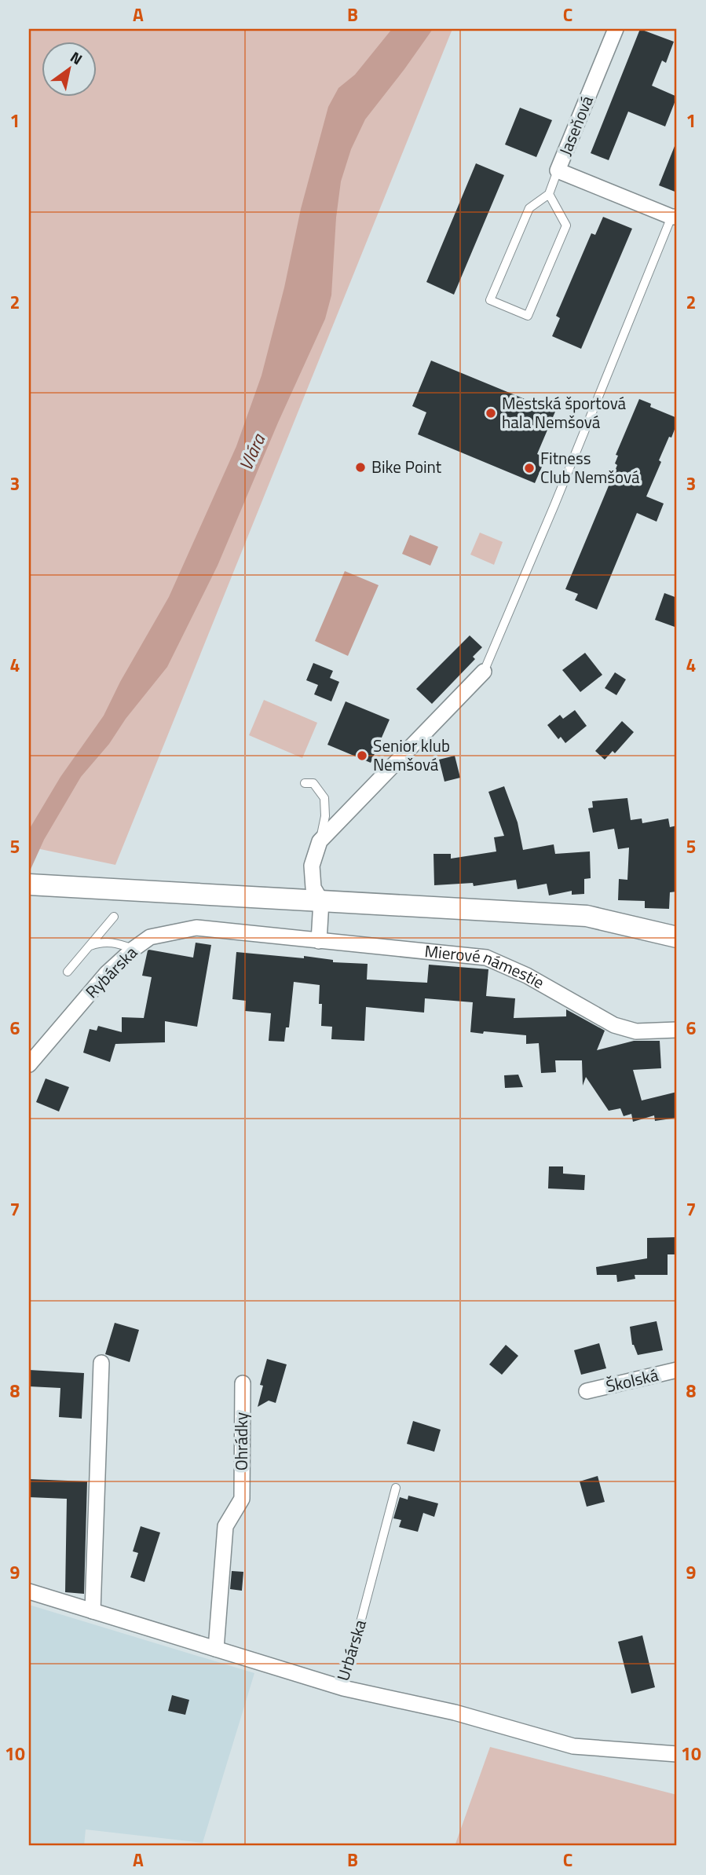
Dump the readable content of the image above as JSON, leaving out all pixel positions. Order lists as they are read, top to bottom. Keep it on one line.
{"streets":{"street":["Jaseňová","Mierové námestie","Rybárska","Školská","Ohrádky","Urbárska"]},"crossings":[["Mierové námestie","Rybárska"],["Ohrádky","Urbárska"]],"water":["Vlára"],"places":["Mestská športová hala Nemšová","Bike Point","Fitness Club Nemšová","Senior klub Nemšová"],"north":"top right","grid":{"columns":["A","B","C"],"rows":["1","2","3","4","5","6","7","8","9","10"]}}
